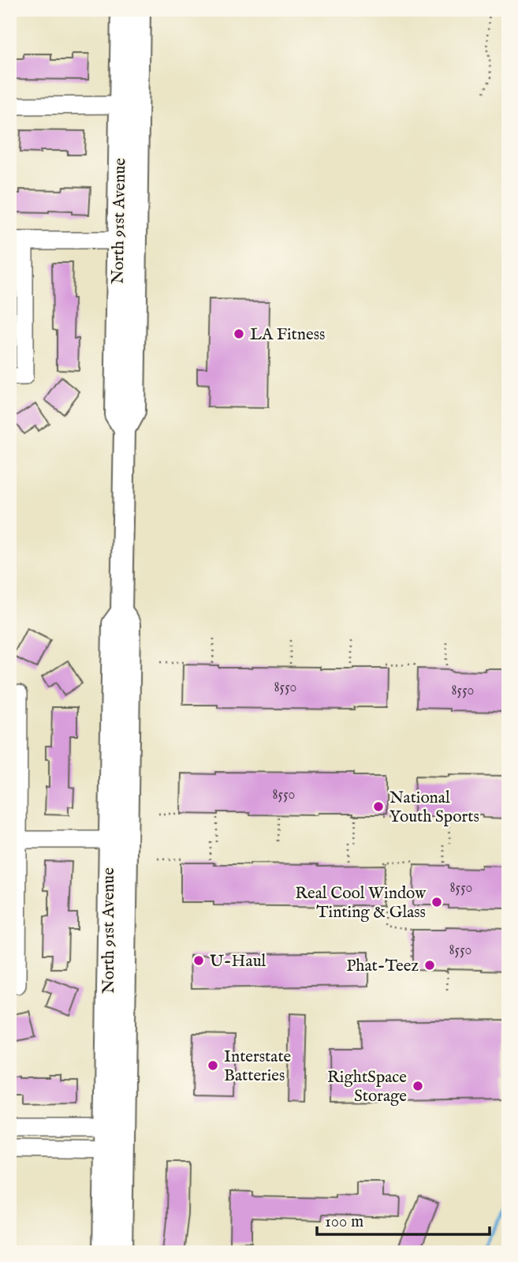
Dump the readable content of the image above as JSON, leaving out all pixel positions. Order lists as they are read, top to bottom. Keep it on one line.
{"streets":{"main road":["North 91st Avenue"]},"places":["LA Fitness","National Youth Sports","Real Cool Window Tinting & Glass","U-Haul","Phat-Teez","Interstate Batteries","RightSpace Storage"],"house_numbers":["8550","8550","8550","8550","8550"],"scale_bar":"100 m"}
